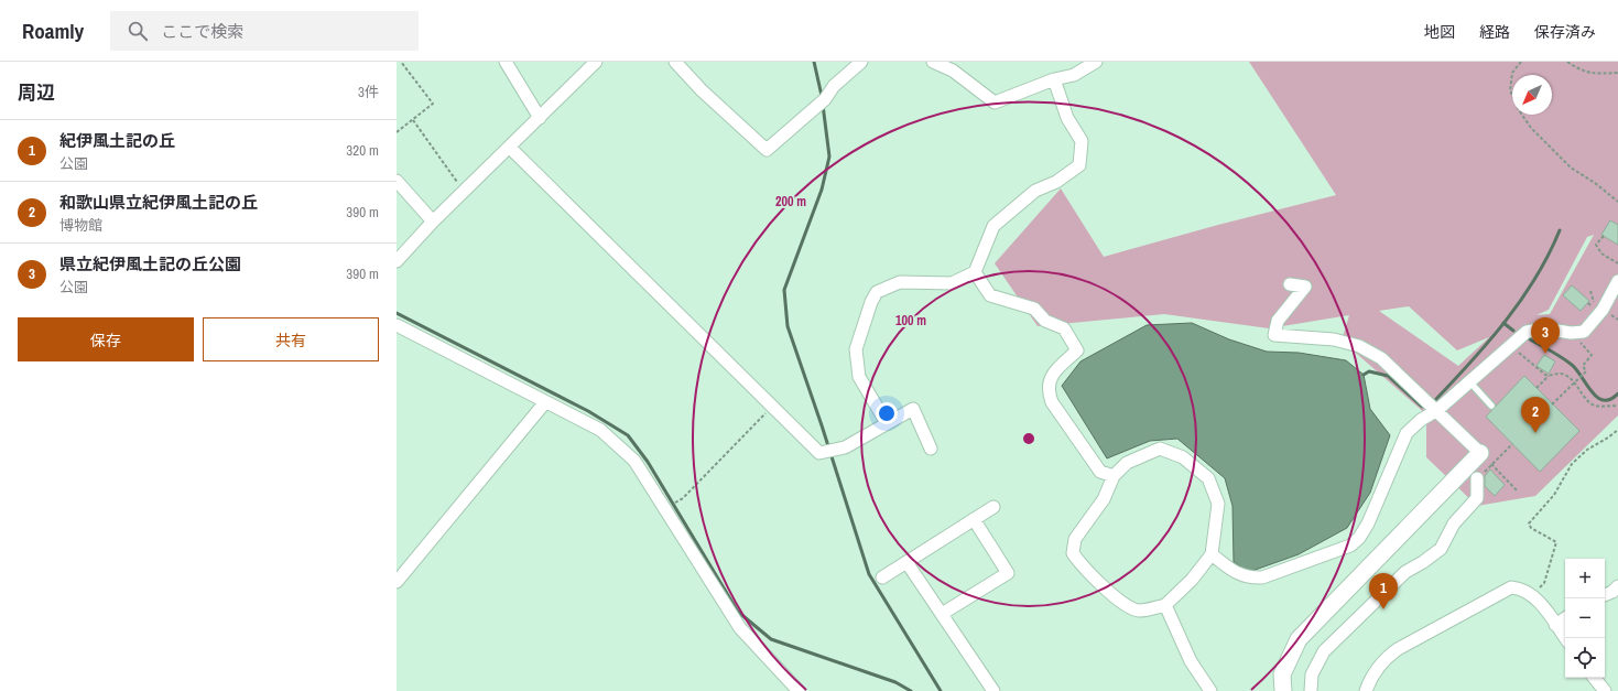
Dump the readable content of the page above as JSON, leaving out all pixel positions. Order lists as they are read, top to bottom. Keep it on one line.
{"north":"bottom left","page":{"header":"Roamly","search":"ここで検索","nav":["地図","経路","保存済み"],"heading":["周辺","3件"],"list":[{"mark":"1","name":"紀伊風土記の丘","note":"公園","value":"320 m"},{"mark":"2","name":"和歌山県立紀伊風土記の丘","note":"博物館","value":"390 m"},{"mark":"3","name":"県立紀伊風土記の丘公園","note":"公園","value":"390 m"}],"buttons":["保存","共有"],"pins":["3","2","1"],"map_buttons":["+","−"]},"rings":["200 m","100 m"]}
